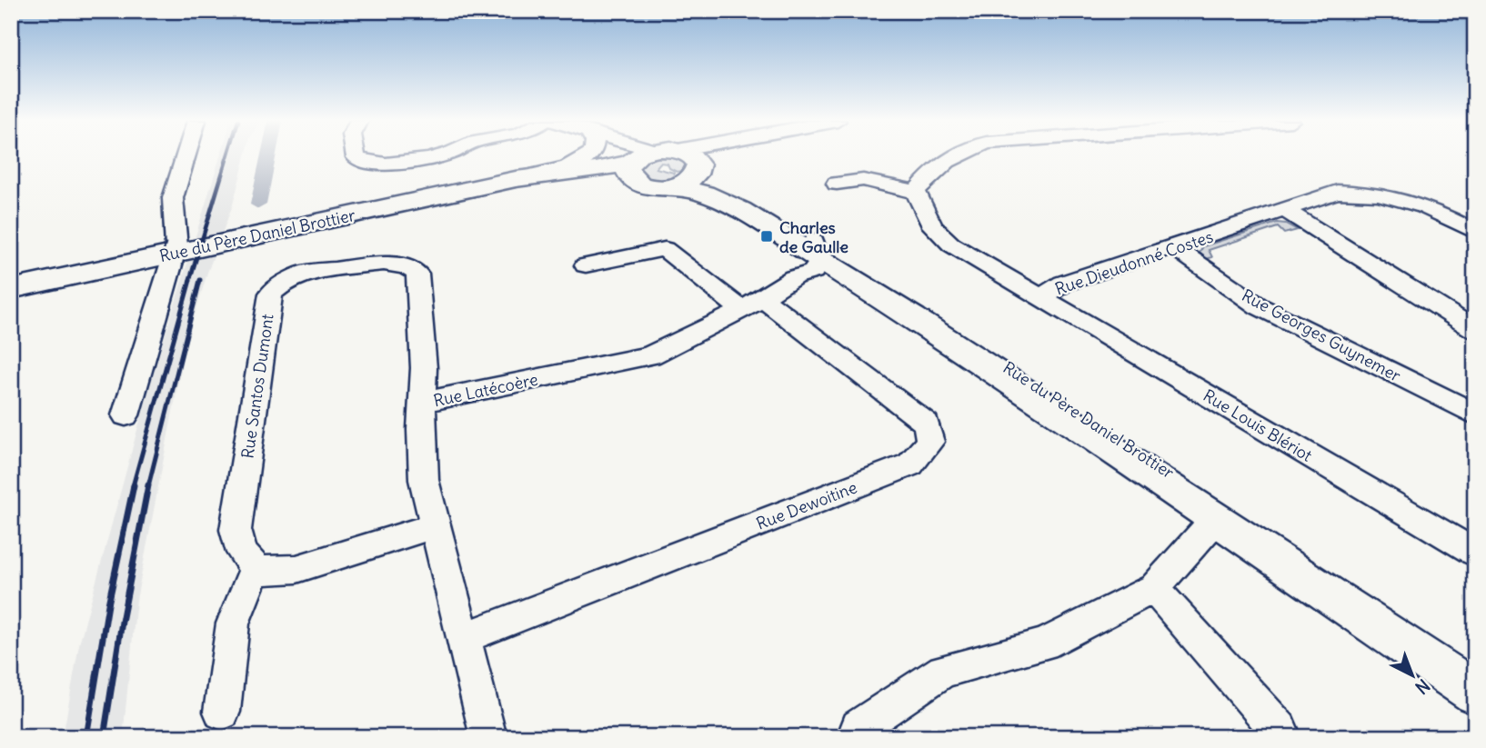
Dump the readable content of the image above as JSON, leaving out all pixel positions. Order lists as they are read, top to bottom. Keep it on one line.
{"streets":{"main road":["Rue du Père Daniel Brottier"],"street":["Rue Dieudonné Costes","Rue Georges Guynemer","Rue Santos Dumont","Rue Latécoère","Rue Louis Blériot","Rue Dewoitine"]},"crossings":[["Rue du Père Daniel Brottier","Rue Latécoère"],["Rue Dieudonné Costes","Rue Georges Guynemer"],["Rue Dieudonné Costes","Rue Louis Blériot"],["Rue Santos Dumont","Rue Latécoère"],["Rue Latécoère","Rue Dewoitine"]],"places":{"transit":["Charles de Gaulle"]},"north":"bottom right"}
